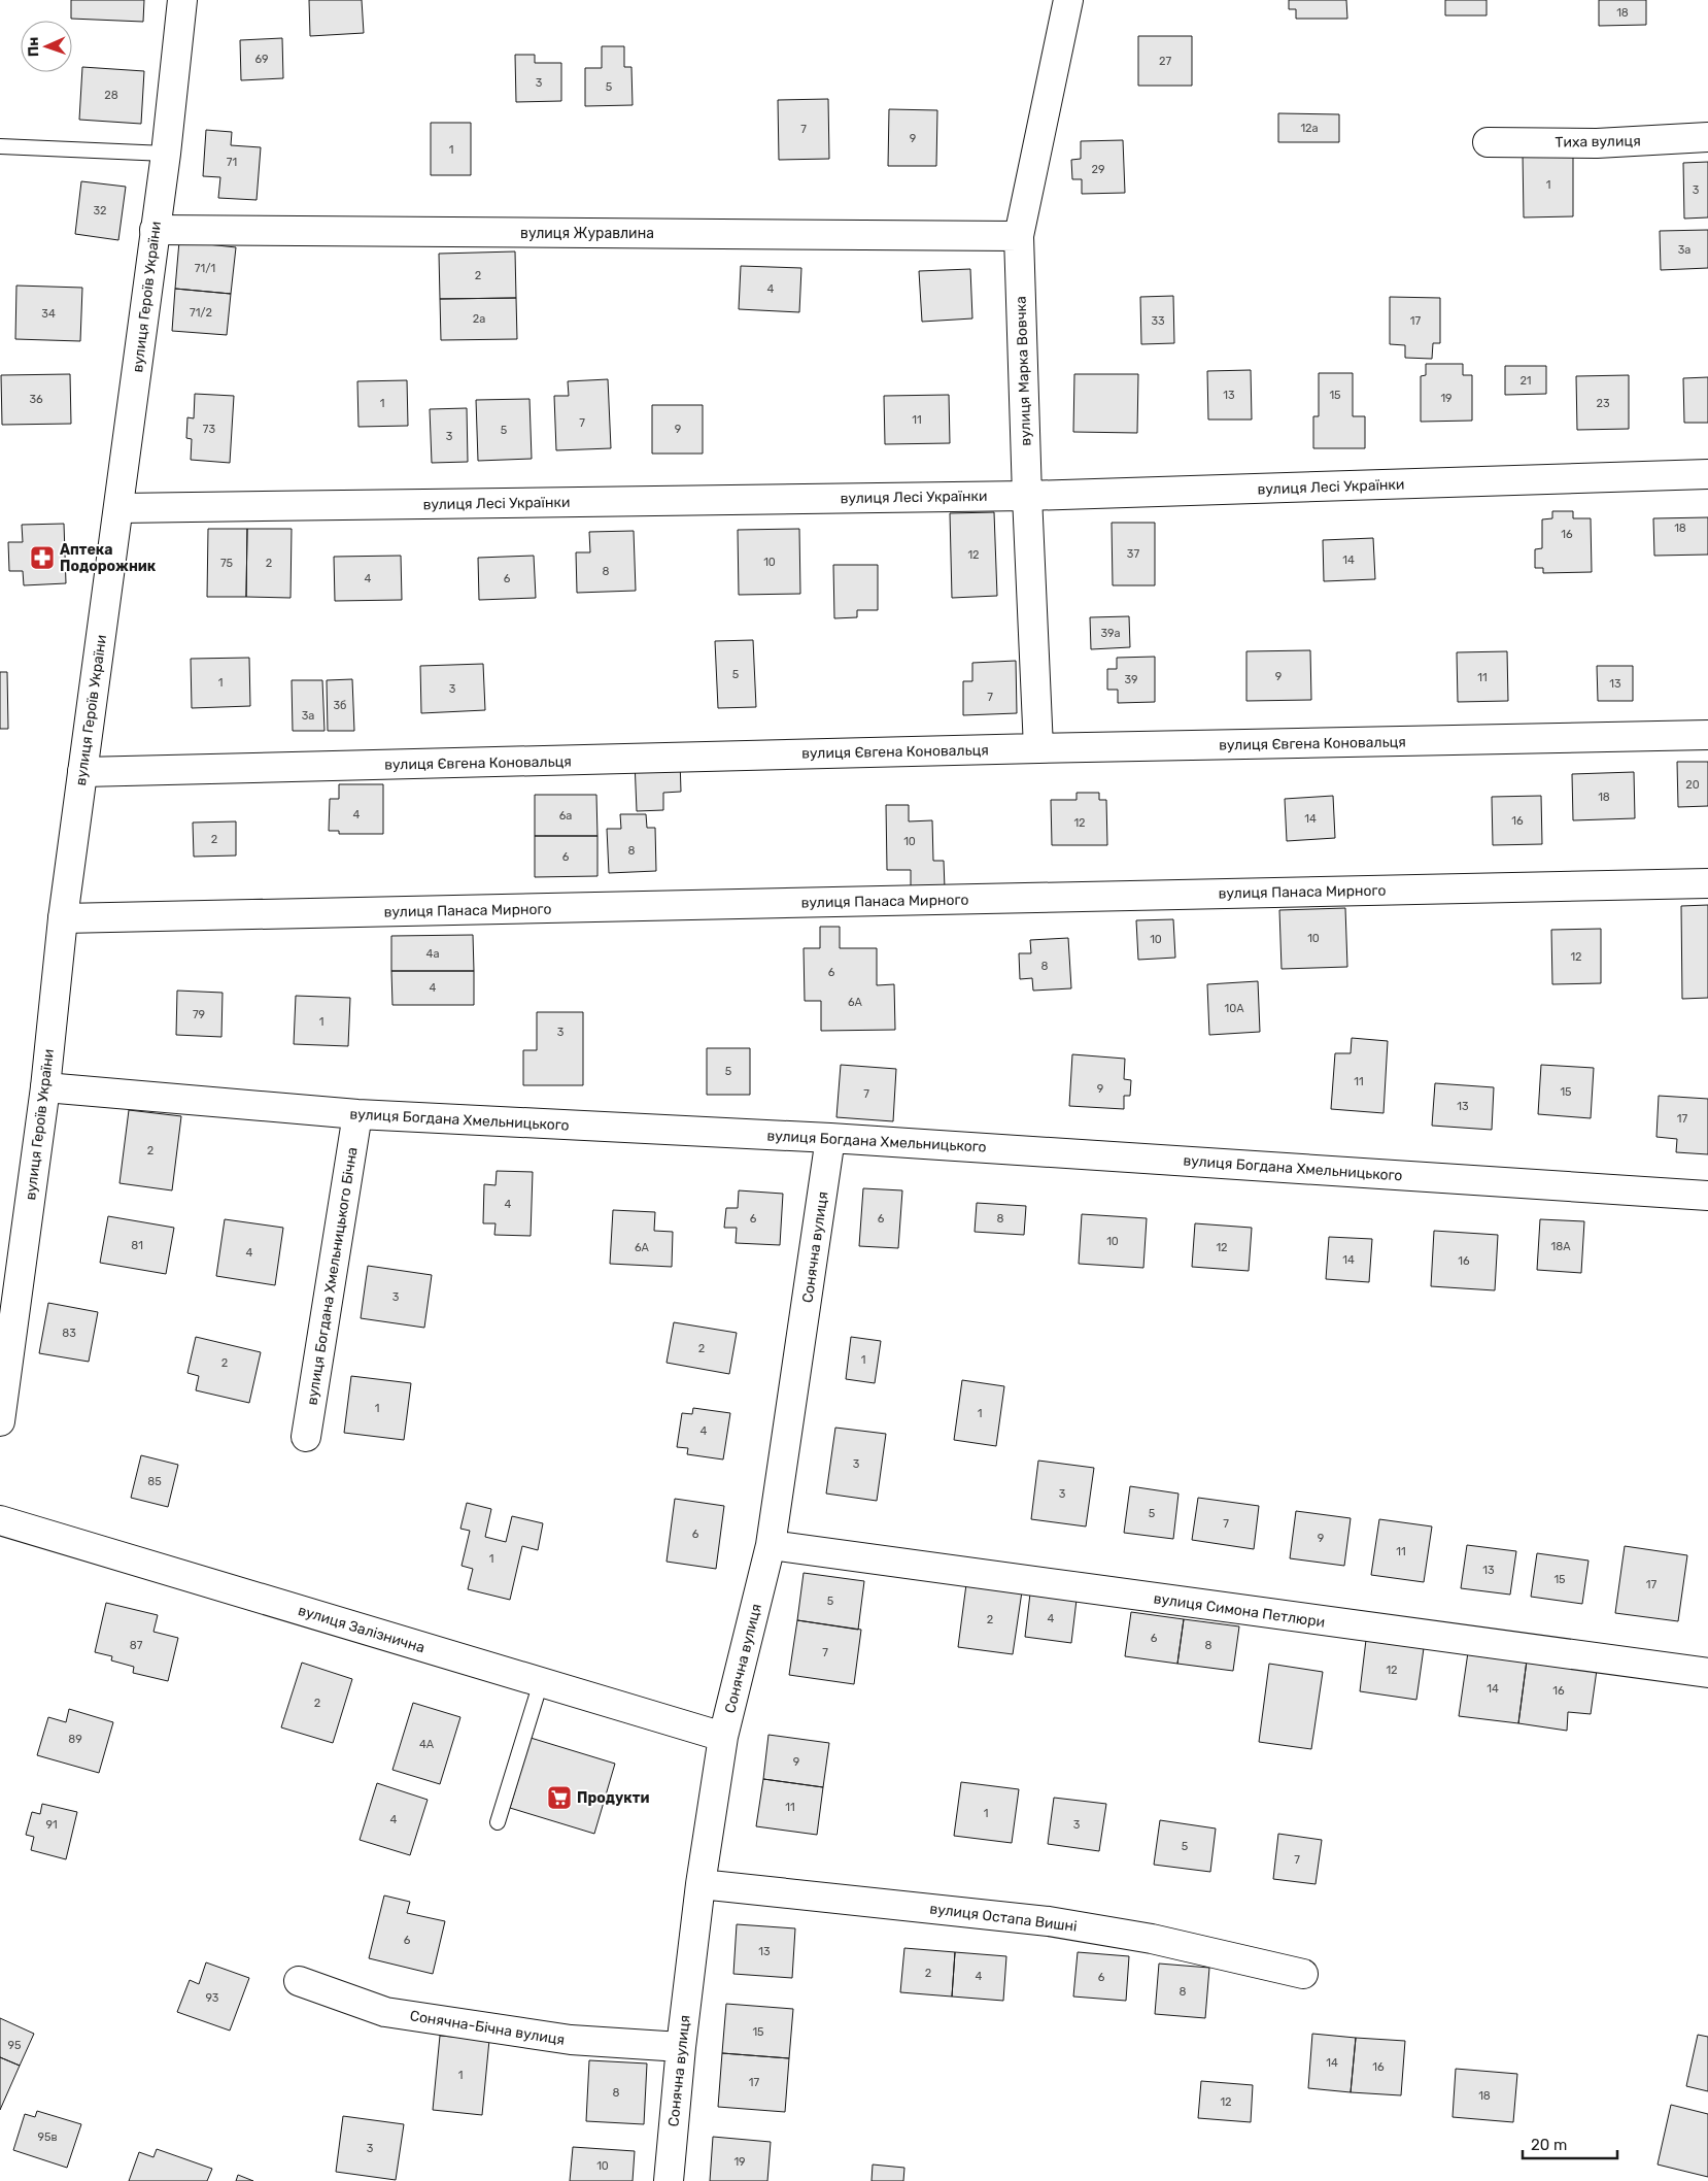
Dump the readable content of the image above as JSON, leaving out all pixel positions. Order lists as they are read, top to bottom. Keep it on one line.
{"streets":{"street":["Тиха вулиця","вулиця Журавлина","вулиця Героїв України","вулиця Марка Вовчка","вулиця Лесі Українки","вулиця Євгена Коновальця","вулиця Панаса Мирного","вулиця Богдана Хмельницького","Сонячна вулиця","вулиця Богдана Хмельницького Бічна","вулиця Симона Петлюри","вулиця Залізнична","вулиця Остапа Вишні","Сонячна-Бічна вулиця"]},"crossings":[["вулиця Журавлина","вулиця Героїв України"],["вулиця Журавлина","вулиця Марка Вовчка"],["вулиця Героїв України","вулиця Лесі Українки"],["вулиця Героїв України","вулиця Євгена Коновальця"],["вулиця Героїв України","вулиця Панаса Мирного"],["вулиця Героїв України","вулиця Богдана Хмельницького"],["вулиця Марка Вовчка","вулиця Лесі Українки"],["вулиця Марка Вовчка","вулиця Євгена Коновальця"],["вулиця Богдана Хмельницького","Сонячна вулиця"],["вулиця Богдана Хмельницького","вулиця Богдана Хмельницького Бічна"],["Сонячна вулиця","вулиця Симона Петлюри"],["Сонячна вулиця","вулиця Залізнична"],["Сонячна вулиця","вулиця Остапа Вишні"],["Сонячна вулиця","Сонячна-Бічна вулиця"]],"places":{"pharmacy":["Аптека Подорожник"],"supermarket":["Продукти"]},"house_numbers":["18","69","27","3","5","28","12а","7","9","1","71","29","1","3","32","3а","71/1","2","4","71/2","34","2а","33","17","21","13","15","19","36","1","23","11","7","73","9","5","3","18","16","37","12","14","10","75","2","8","4","6","39а","5","9","11","39","1","13","3","7","3б","3а","20","18","4","6а","14","16","12","2","10","8","6","10","10","4а","12","8","6","4","6А","10А","79","1","3","5","11","9","15","7","13","17","2","4","6","6","8","10","81","18А","6А","12","4","14","16","3","83","2","1","2","1","1","4","3","85","3","5","7","6","9","11","1","13","15","17","5","4","2","6","87","8","7","12","14","16","2","89","4А","9","11","1","4","91","3","5","7","6","13","2","4","6","8","93","15","95","14","16","1","17","8","18","12","95в","3","19","10"],"scale_bar":"20 m","north":"left"}
